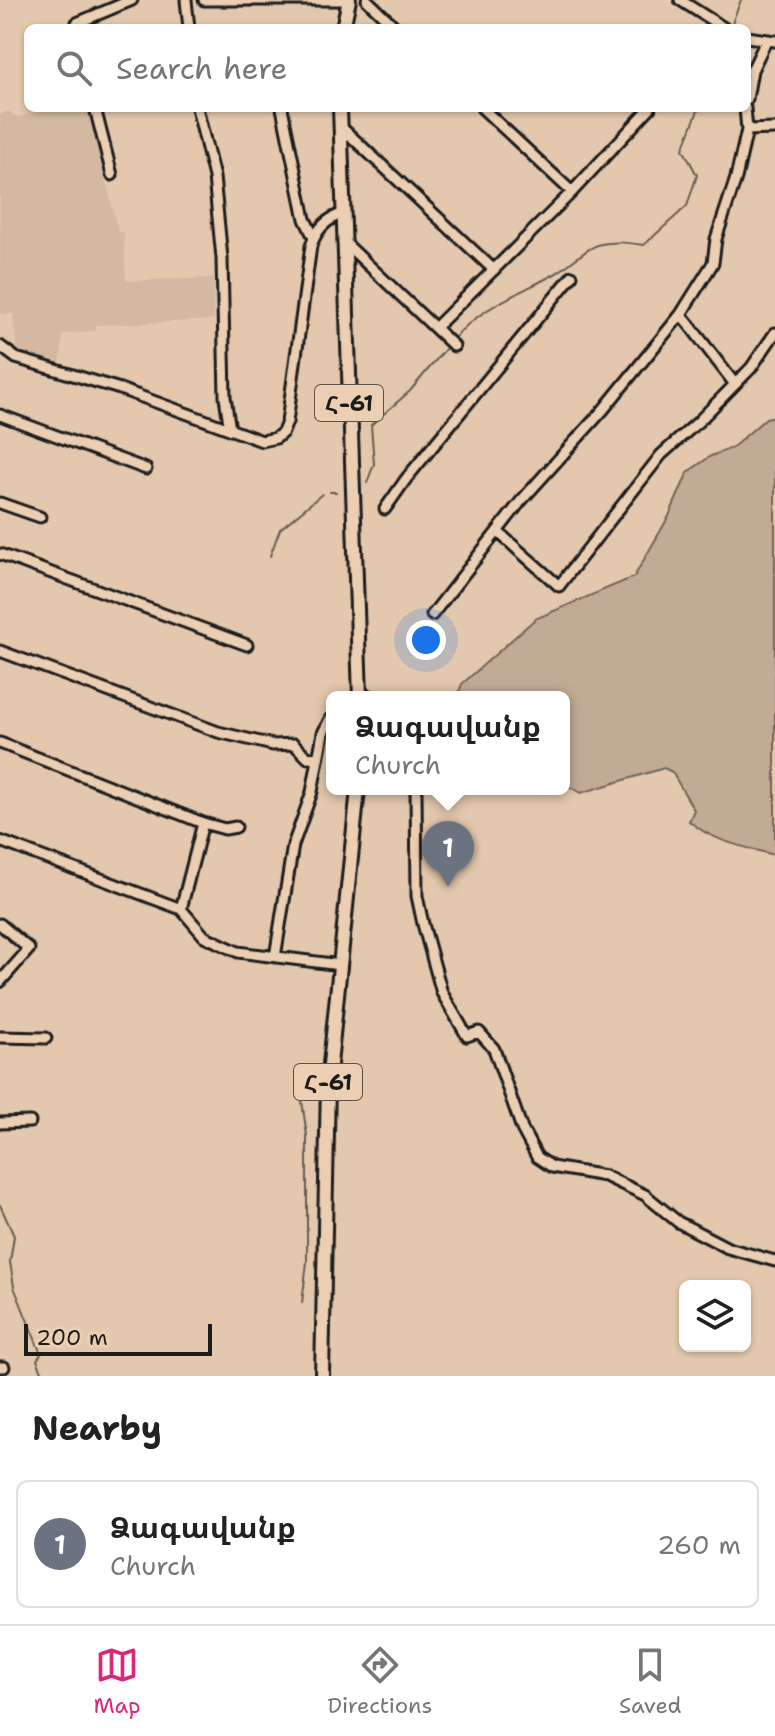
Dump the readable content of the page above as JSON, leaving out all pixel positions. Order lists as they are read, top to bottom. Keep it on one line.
{"streets":{"main road":["Հ-61"]},"scale_bar":"200 m","page":{"search":"Search here","popup":["Ձագավանք","Church"],"pins":"1","scale":"200 m","heading":"Nearby","list":[{"mark":"1","name":"Ձագավանք","note":"Church","value":"260 m"}],"nav":["Map","Directions","Saved"]}}
